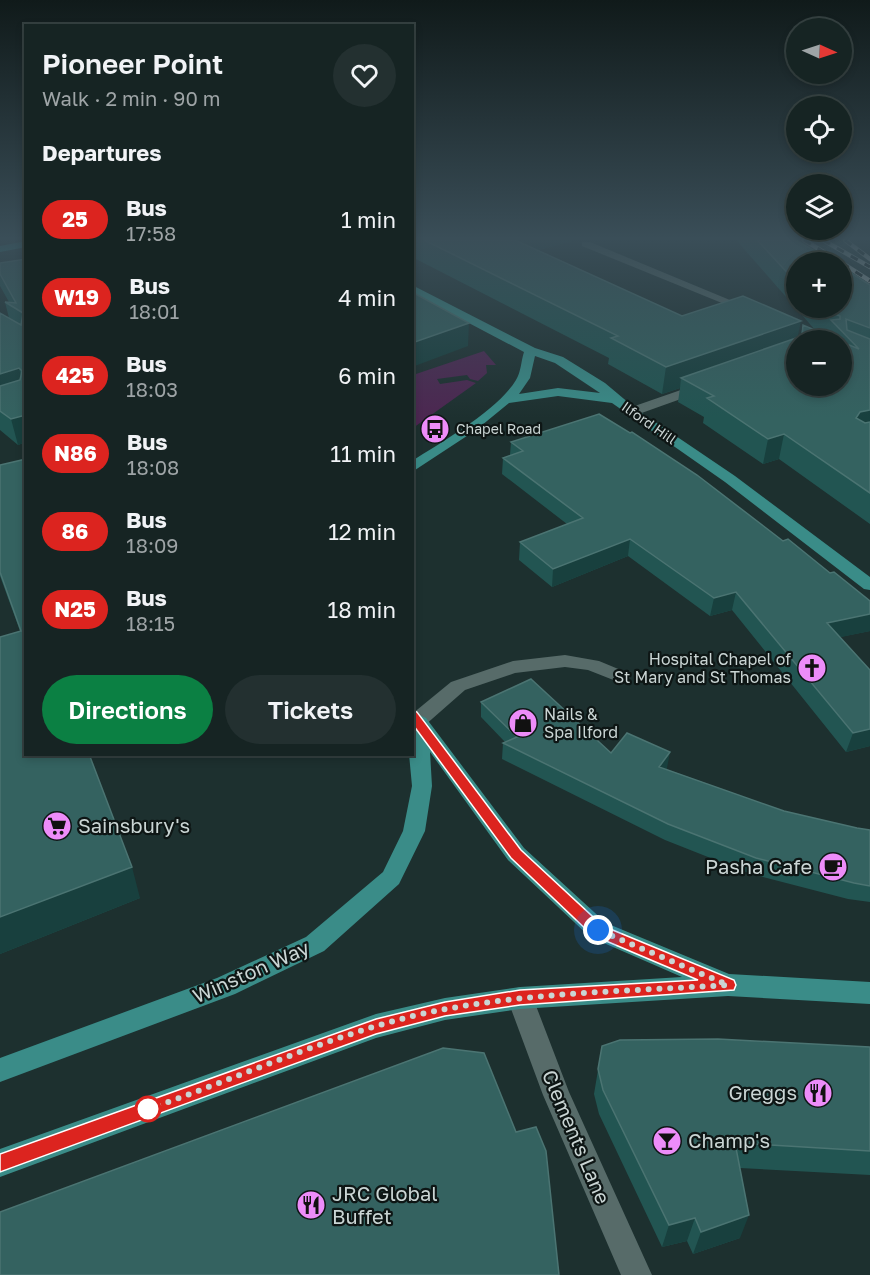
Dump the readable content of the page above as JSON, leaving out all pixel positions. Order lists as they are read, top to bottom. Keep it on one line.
{"streets":{"main road":["Ilford Hill","Winston Way"],"street":["Clements Lane"]},"places":{"bus stop":["Chapel Road"],"church":["Hospital Chapel of St Mary and St Thomas"],"shop":["Nails & Spa Ilford"],"supermarket":["Sainsbury's"],"cafe":["Pasha Cafe"],"restaurant":["Greggs","JRC Global Buffet"],"bar":["Champ's"]},"lines":["bus line 25"],"north":"right","page":{"map_buttons":["+","−"],"heading":[["Pioneer Point","Walk · 2 min · 90 m"],"Departures"],"list":[{"mark":"25","name":"Bus","note":"17:58","value":"1 min"},{"mark":"W19","name":"Bus","note":"18:01","value":"4 min"},{"mark":"425","name":"Bus","note":"18:03","value":"6 min"},{"mark":"N86","name":"Bus","note":"18:08","value":"11 min"},{"mark":"86","name":"Bus","note":"18:09","value":"12 min"},{"mark":"N25","name":"Bus","note":"18:15","value":"18 min"}],"buttons":["Directions","Tickets"]}}
